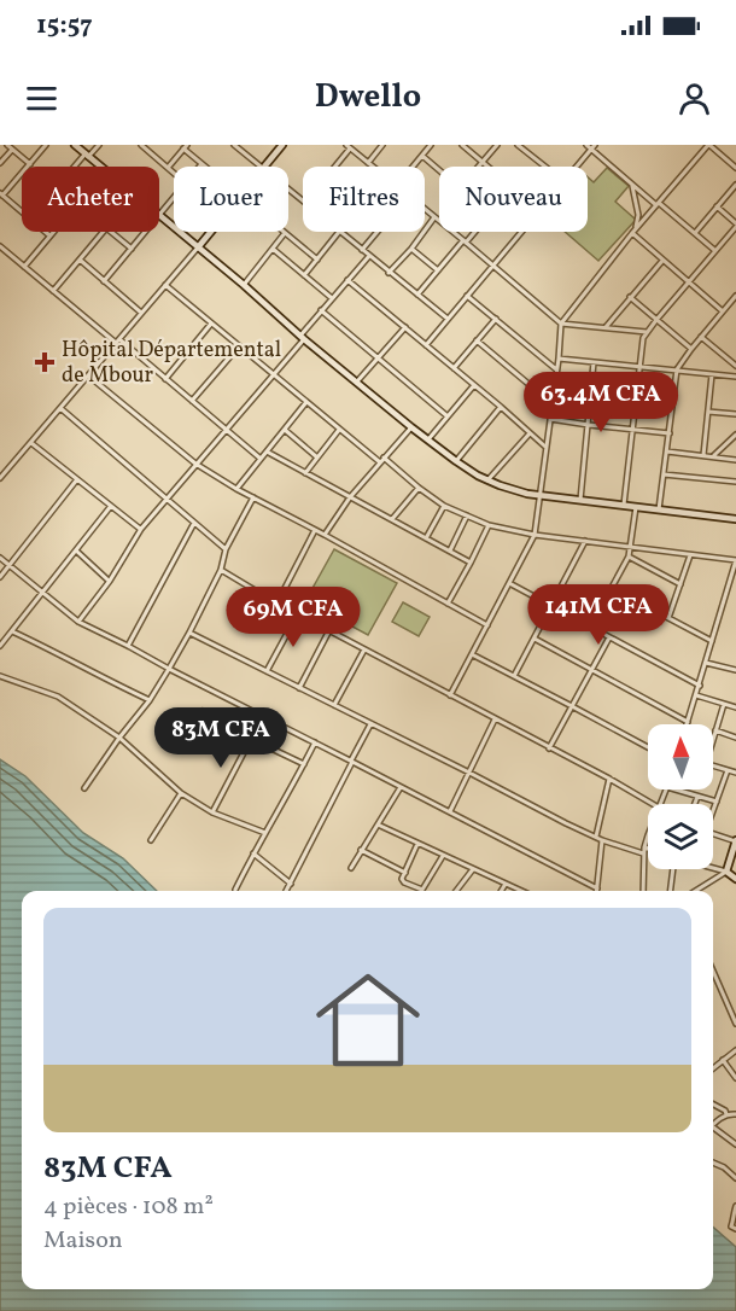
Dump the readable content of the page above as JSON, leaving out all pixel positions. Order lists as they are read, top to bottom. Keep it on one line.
{"places":{"health":["Hôpital Départemental de Mbour"]},"north":"top","page":{"status":"15:57","header":"Dwello","chip":["Acheter","Louer","Filtres","Nouveau"],"price":["63.4M CFA","141M CFA","69M CFA","83M CFA"],"list":[{"name":"83M CFA","note":"4 pièces · 108 m² · Maison"}]}}
